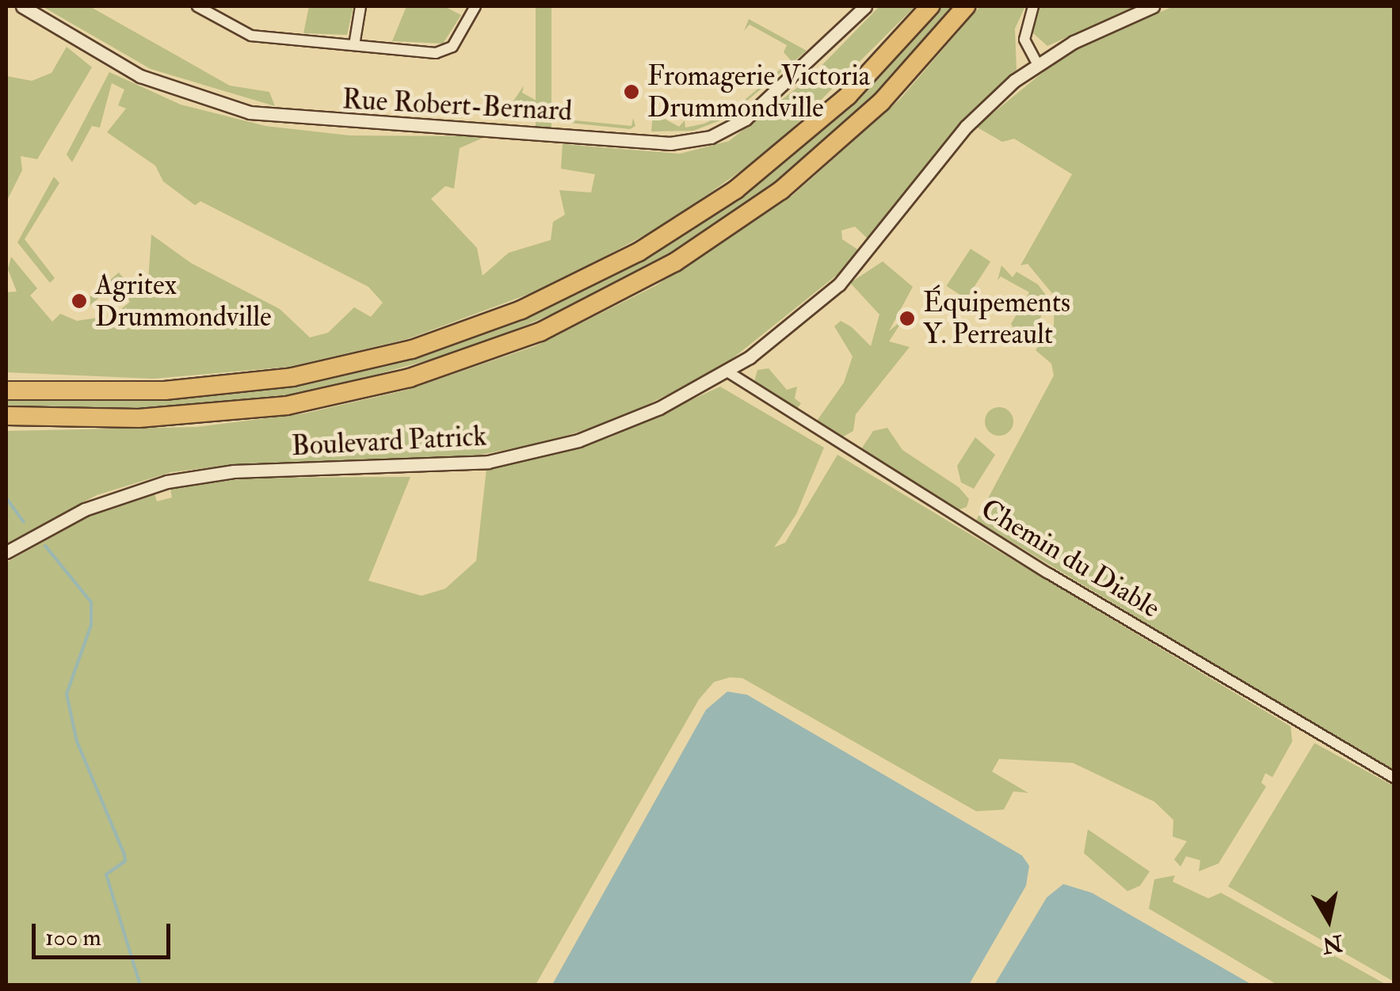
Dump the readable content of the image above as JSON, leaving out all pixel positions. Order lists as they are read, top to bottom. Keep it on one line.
{"streets":{"street":["Rue Robert-Bernard","Boulevard Patrick","Chemin du Diable"]},"crossings":[["Boulevard Patrick","Chemin du Diable"]],"places":["Fromagerie Victoria Drummondville","Agritex Drummondville","Équipements Y. Perreault"],"scale_bar":"100 m","north":"bottom"}
